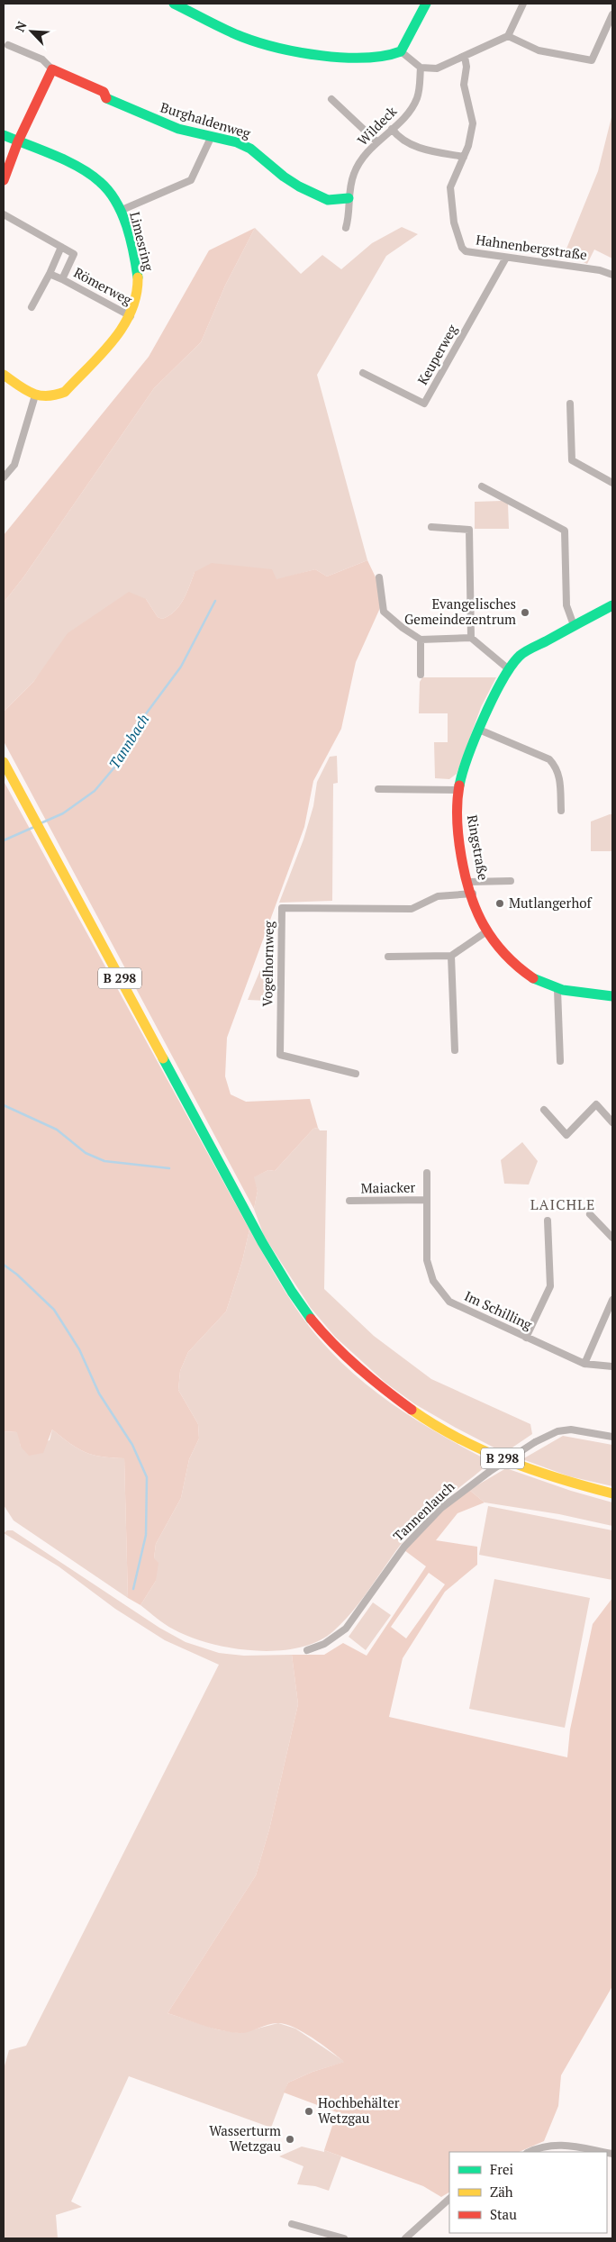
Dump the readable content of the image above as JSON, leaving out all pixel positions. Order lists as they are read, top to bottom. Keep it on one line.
{"streets":{"street":["Burghaldenweg","Wildeck","Limesring","Hahnenbergstraße","Römerweg","Keuperweg","Ringstraße","Vogelhornweg","B 298","Maiacker","Im Schilling","Tannenlauch"]},"crossings":[["Burghaldenweg","Wildeck"],["Limesring","Römerweg"],["Hahnenbergstraße","Keuperweg"],["Ringstraße","Vogelhornweg"],["Maiacker","Im Schilling"]],"districts":["LAICHLE"],"water":["Tannbach"],"places":["Evangelisches Gemeindezentrum","Mutlangerhof","Hochbehälter Wetzgau","Wasserturm Wetzgau"],"legend":["Frei","Zäh","Stau"],"north":"top left"}
